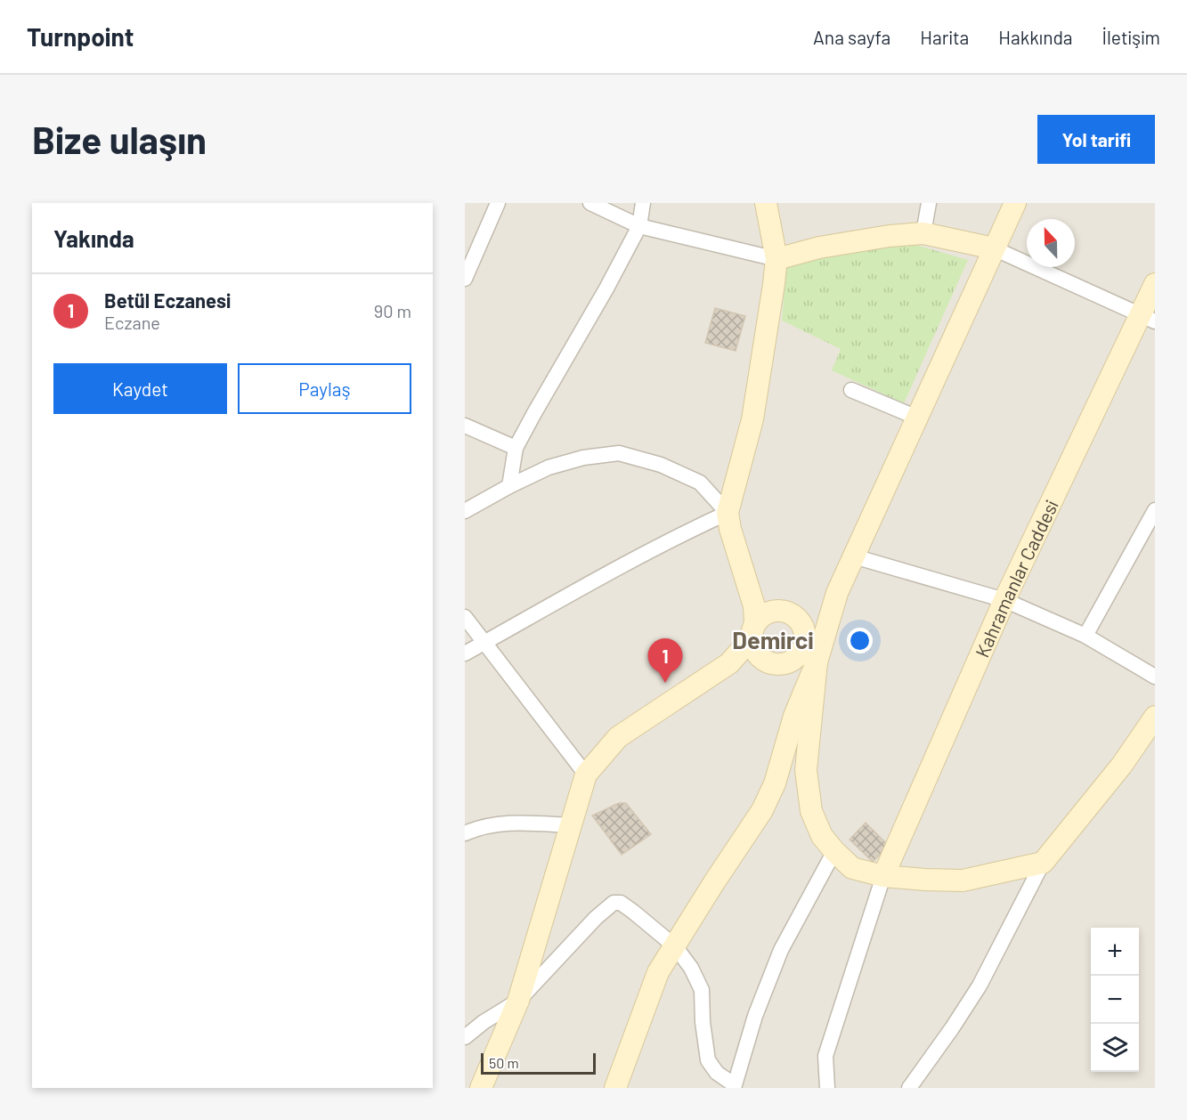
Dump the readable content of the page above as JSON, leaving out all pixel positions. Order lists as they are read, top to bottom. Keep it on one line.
{"streets":{"street":["Kahramanlar Caddesi"]},"districts":["Demirci"],"scale_bar":"50 m","north":"top","page":{"header":"Turnpoint","nav":["Ana sayfa","Harita","Hakkında","İletişim"],"buttons":["Yol tarifi",["Kaydet","Paylaş"]],"title":"Bize ulaşın","heading":"Yakında","list":[{"mark":"1","name":"Betül Eczanesi","note":"Eczane","value":"90 m"}],"pins":"1","map_buttons":["+","−"],"scale":"50 m"}}
